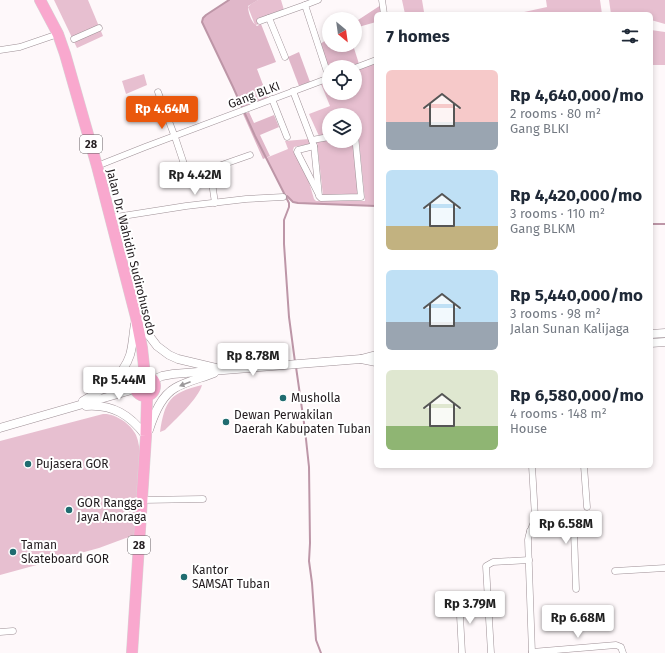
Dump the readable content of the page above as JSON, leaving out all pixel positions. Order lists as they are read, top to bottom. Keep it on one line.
{"streets":{"highway":["28","Jalan Dr. Wahidin Sudirohusodo"],"street":["Gang BLKI"]},"crossings":[["Gang BLKI","Jalan Dr. Wahidin Sudirohusodo"],["28","Jalan Dr. Wahidin Sudirohusodo"]],"places":["Musholla","Dewan Perwakilan Daerah Kabupaten Tuban","Pujasera GOR","GOR Rangga Jaya Anoraga","Taman Skateboard GOR","Kantor SAMSAT Tuban"],"north":"bottom right","page":{"heading":"7 homes","list":[{"name":"Rp 4,640,000/mo","note":"2 rooms · 80 m² · Gang BLKI"},{"name":"Rp 4,420,000/mo","note":"3 rooms · 110 m² · Gang BLKM"},{"name":"Rp 5,440,000/mo","note":"3 rooms · 98 m² · Jalan Sunan Kalijaga"},{"name":"Rp 6,580,000/mo","note":"4 rooms · 148 m² · House"}],"price":["Rp 4.64M","Rp 4.42M","Rp 8.78M","Rp 5.44M","Rp 6.58M","Rp 3.79M","Rp 6.68M"]}}
